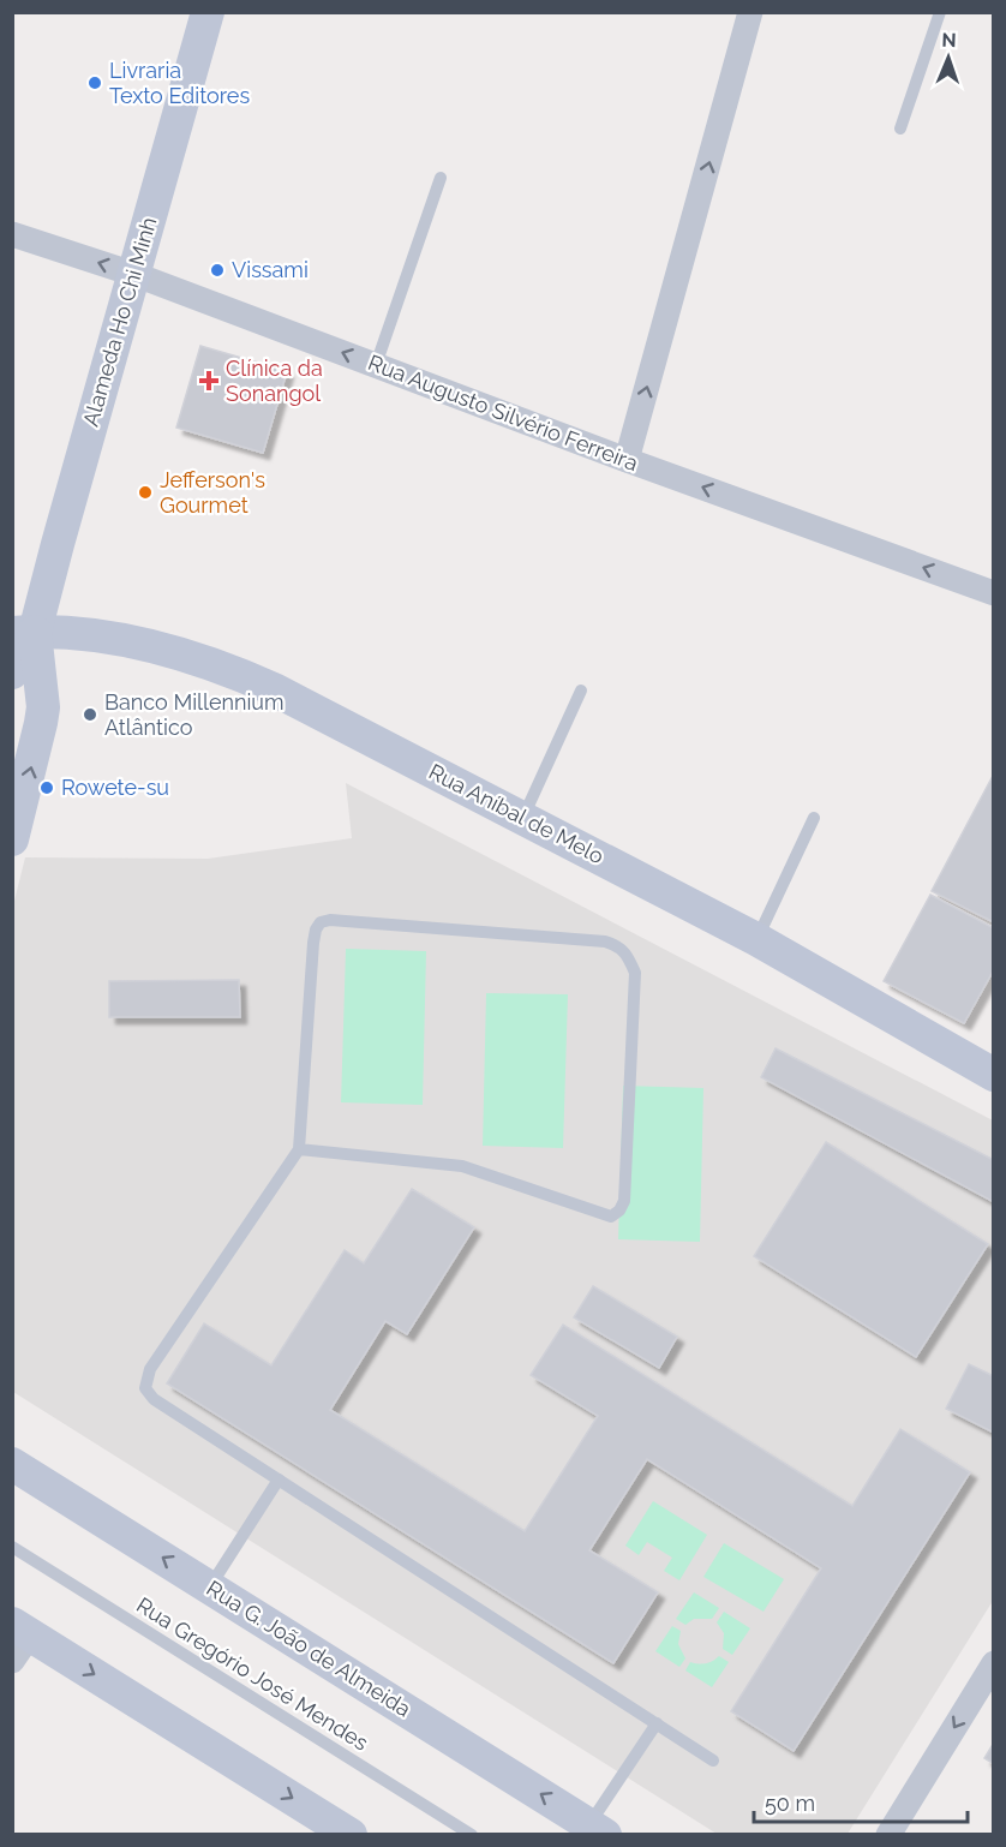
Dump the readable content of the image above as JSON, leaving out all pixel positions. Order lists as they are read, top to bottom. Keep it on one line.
{"streets":{"street":["Alameda Ho Chi Minh","Rua Augusto Silvério Ferreira","Rua Aníbal de Melo","Rua G. João de Almeida"],"lane":["Rua Gregório José Mendes"]},"crossings":[["Alameda Ho Chi Minh","Rua Augusto Silvério Ferreira"],["Alameda Ho Chi Minh","Rua Aníbal de Melo"]],"one_way":["Rua Augusto Silvério Ferreira"],"places":{"other":["Livraria Texto Editores","Vissami","Jefferson's Gourmet","Banco Millennium Atlântico","Rowete-su"],"health":["Clínica da Sonangol"]},"scale_bar":"50 m","north":"top"}
